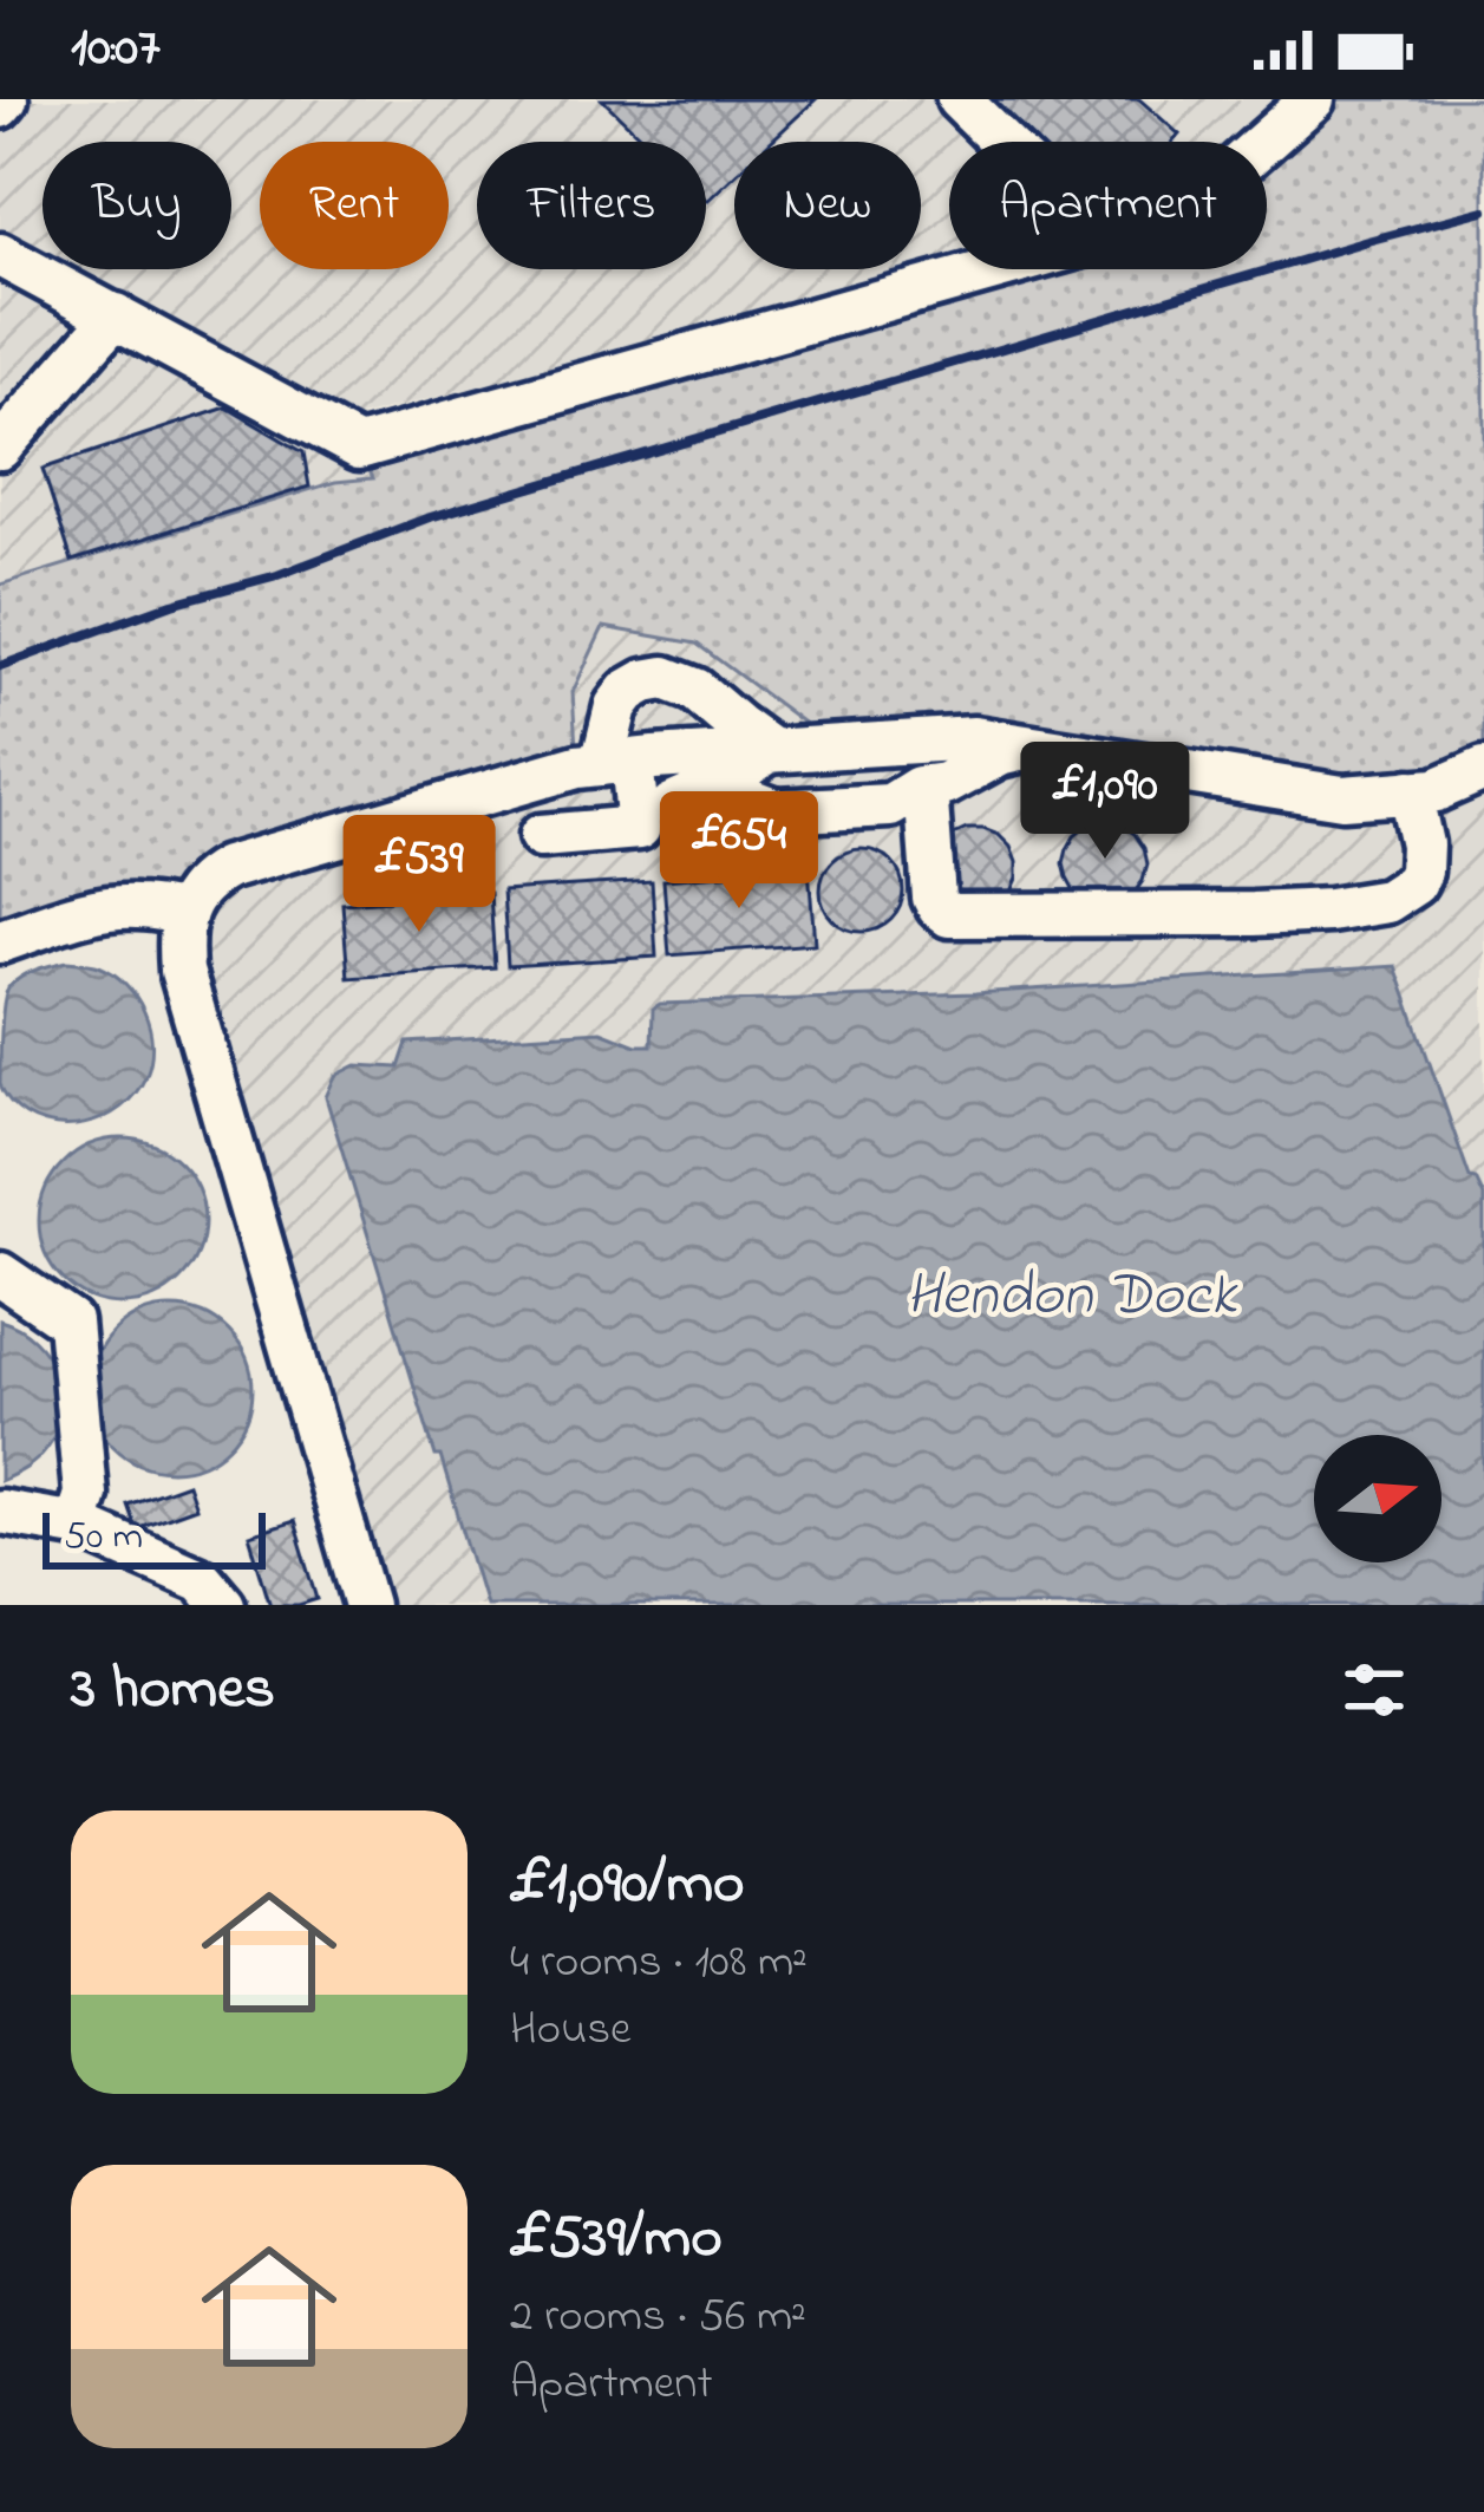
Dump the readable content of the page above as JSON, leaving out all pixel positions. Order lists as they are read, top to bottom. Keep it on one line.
{"water":["Hendon Dock"],"scale_bar":"50 m","north":"right","page":{"status":"10:07","chip":["Buy","Rent","Filters","New","Apartment"],"price":["£1,090","£654","£539"],"scale":"50 m","heading":"3 homes","list":[{"name":"£1,090/mo","note":"4 rooms · 108 m² · House"},{"name":"£539/mo","note":"2 rooms · 56 m² · Apartment"}]}}
